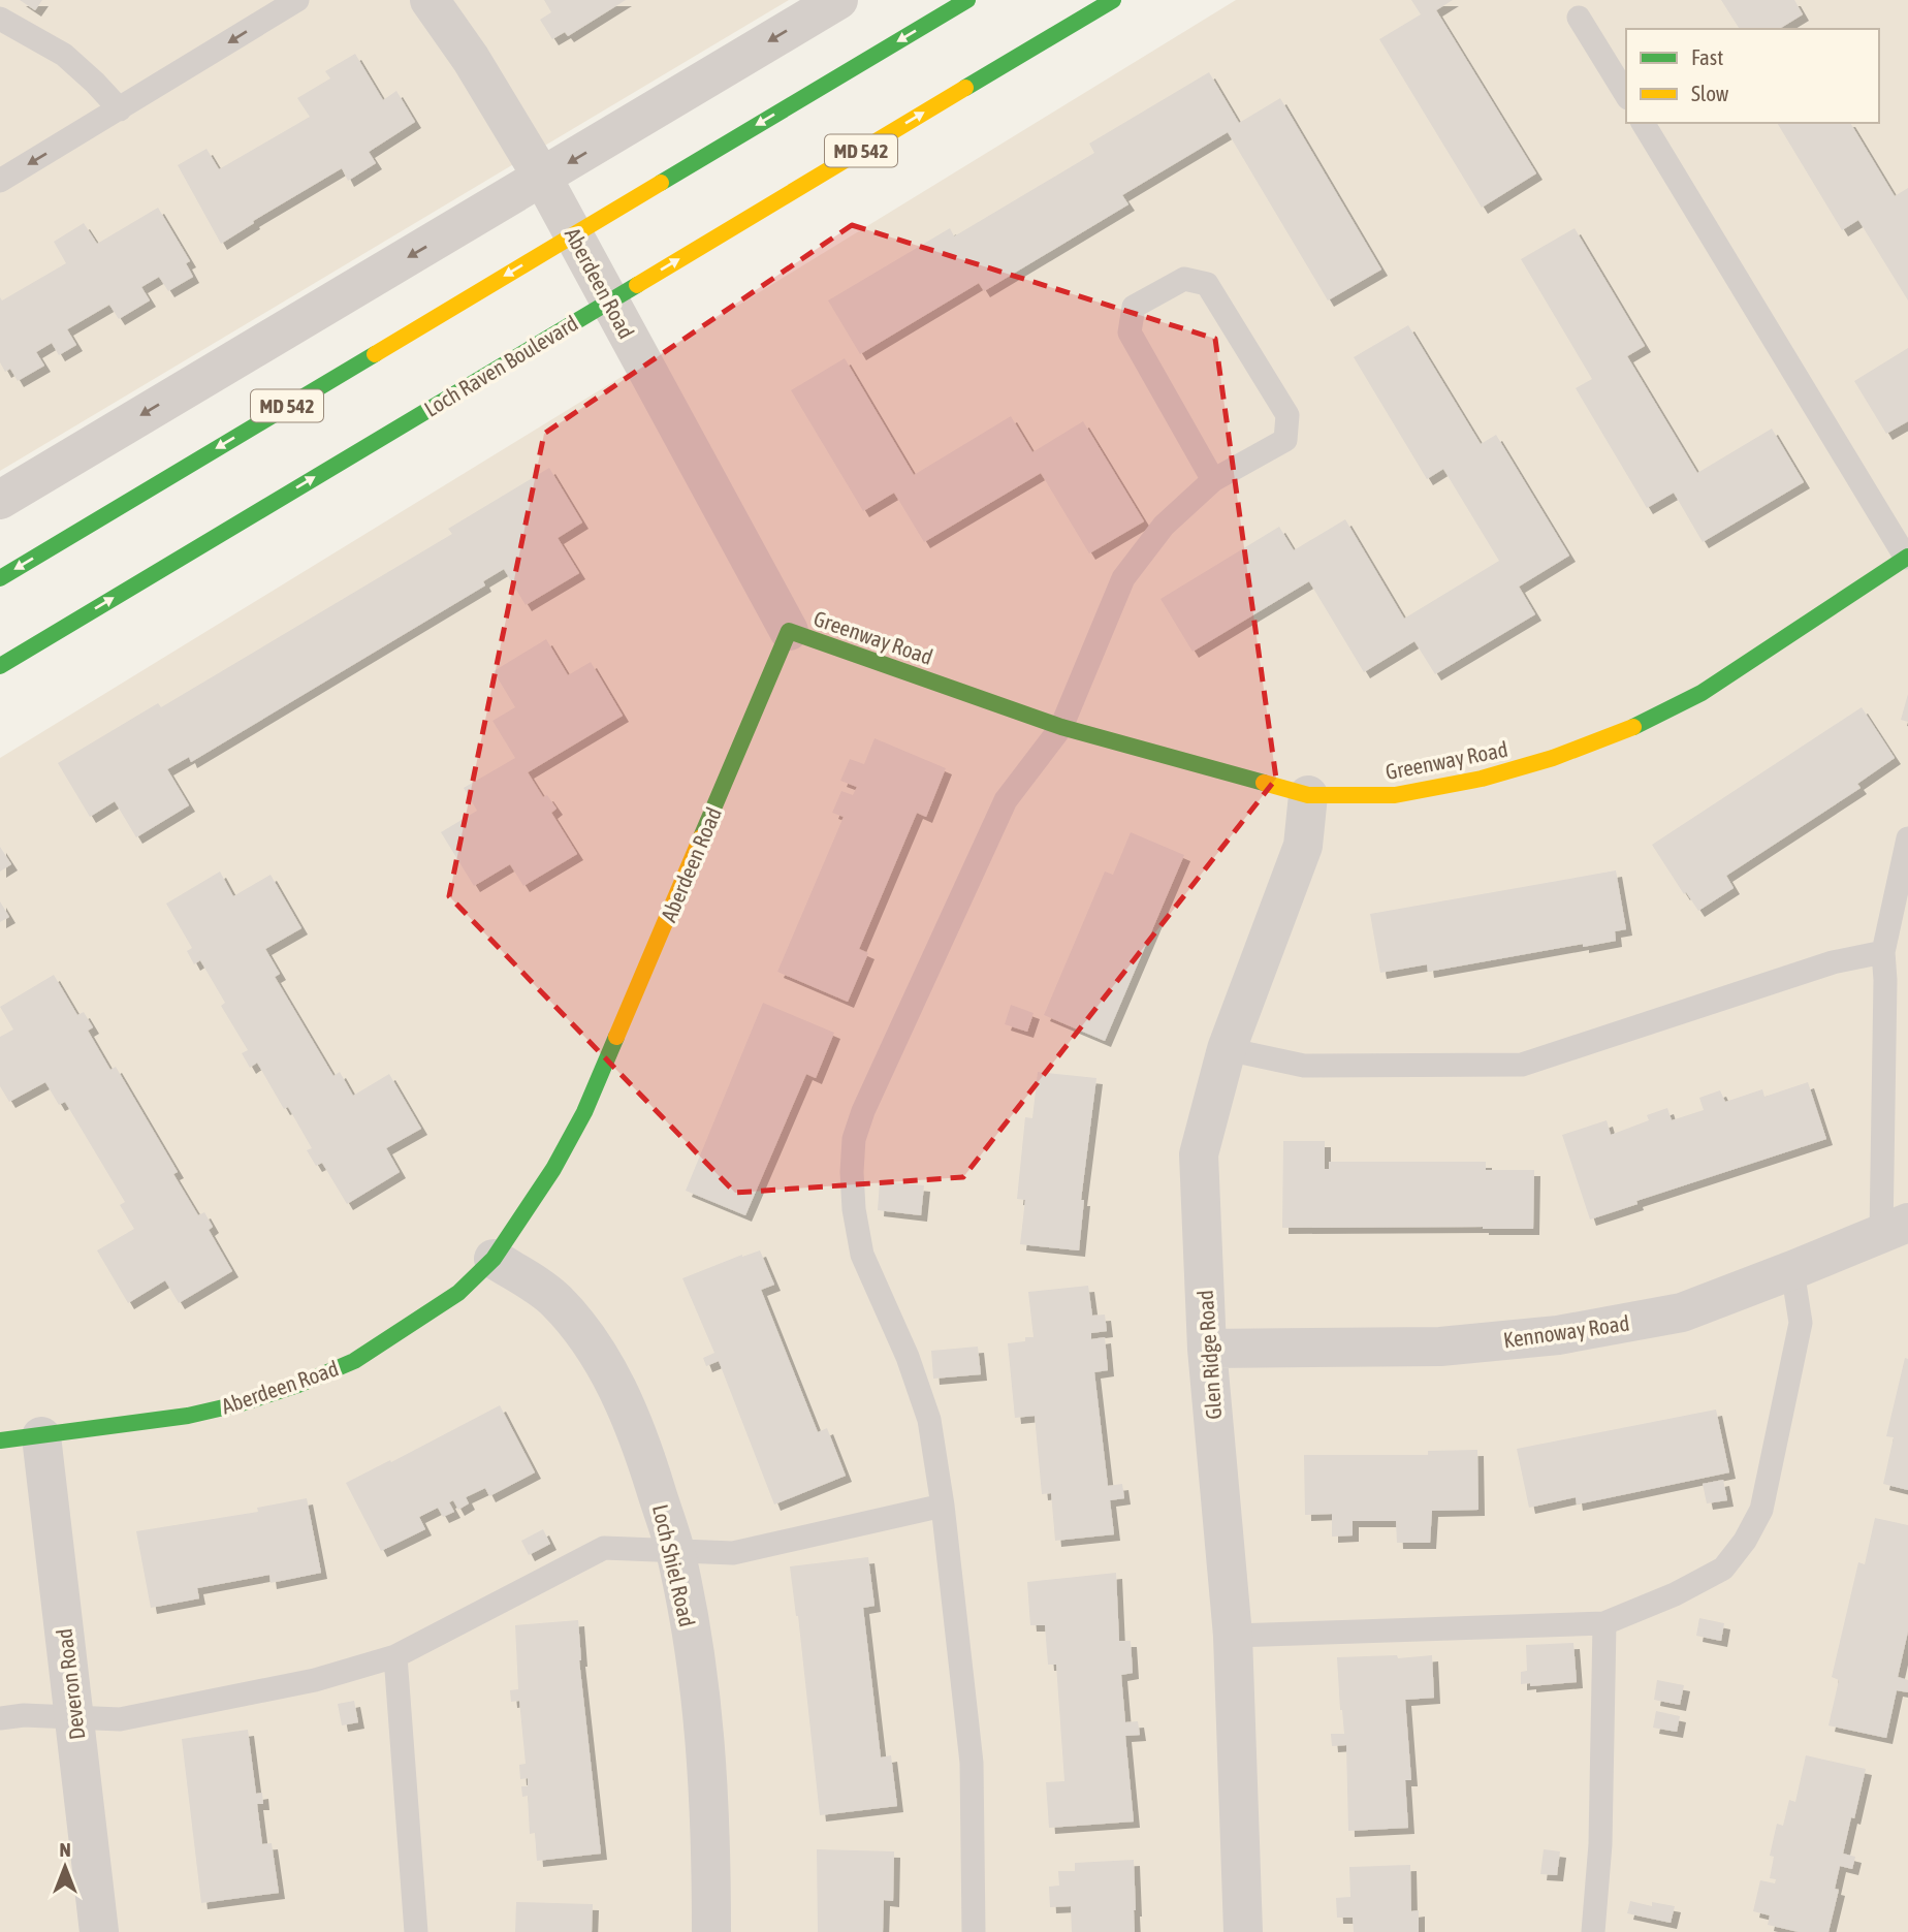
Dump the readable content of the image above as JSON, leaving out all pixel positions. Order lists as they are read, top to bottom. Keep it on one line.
{"streets":{"street":["MD 542","Aberdeen Road","Loch Raven Boulevard","Greenway Road","Kennoway Road","Glen Ridge Road","Loch Shiel Road","Deveron Road"]},"crossings":[["MD 542","Aberdeen Road"],["Aberdeen Road","Loch Raven Boulevard"],["Aberdeen Road","Greenway Road"],["Aberdeen Road","Loch Shiel Road"],["Aberdeen Road","Deveron Road"],["Greenway Road","Glen Ridge Road"],["Kennoway Road","Glen Ridge Road"]],"legend":["Fast","Slow"],"north":"top"}
